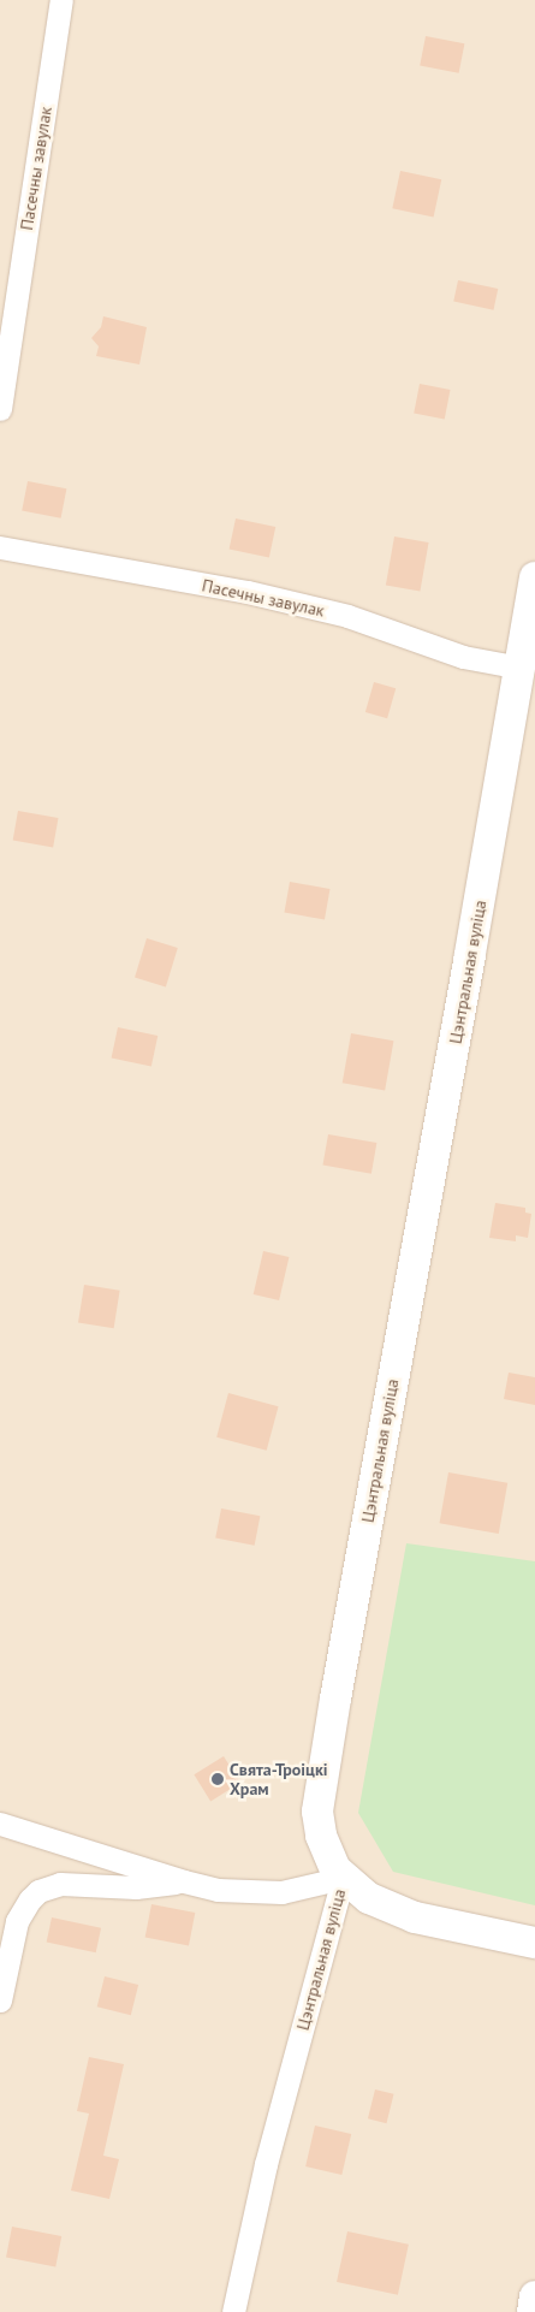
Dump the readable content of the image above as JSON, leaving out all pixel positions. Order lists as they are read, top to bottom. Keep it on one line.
{"streets":{"main road":["Цэнтральная вуліца"],"street":["Пасечны завулак"]},"crossings":[["Пасечны завулак","Цэнтральная вуліца"]],"places":["Свята-Троіцкі Храм"]}
